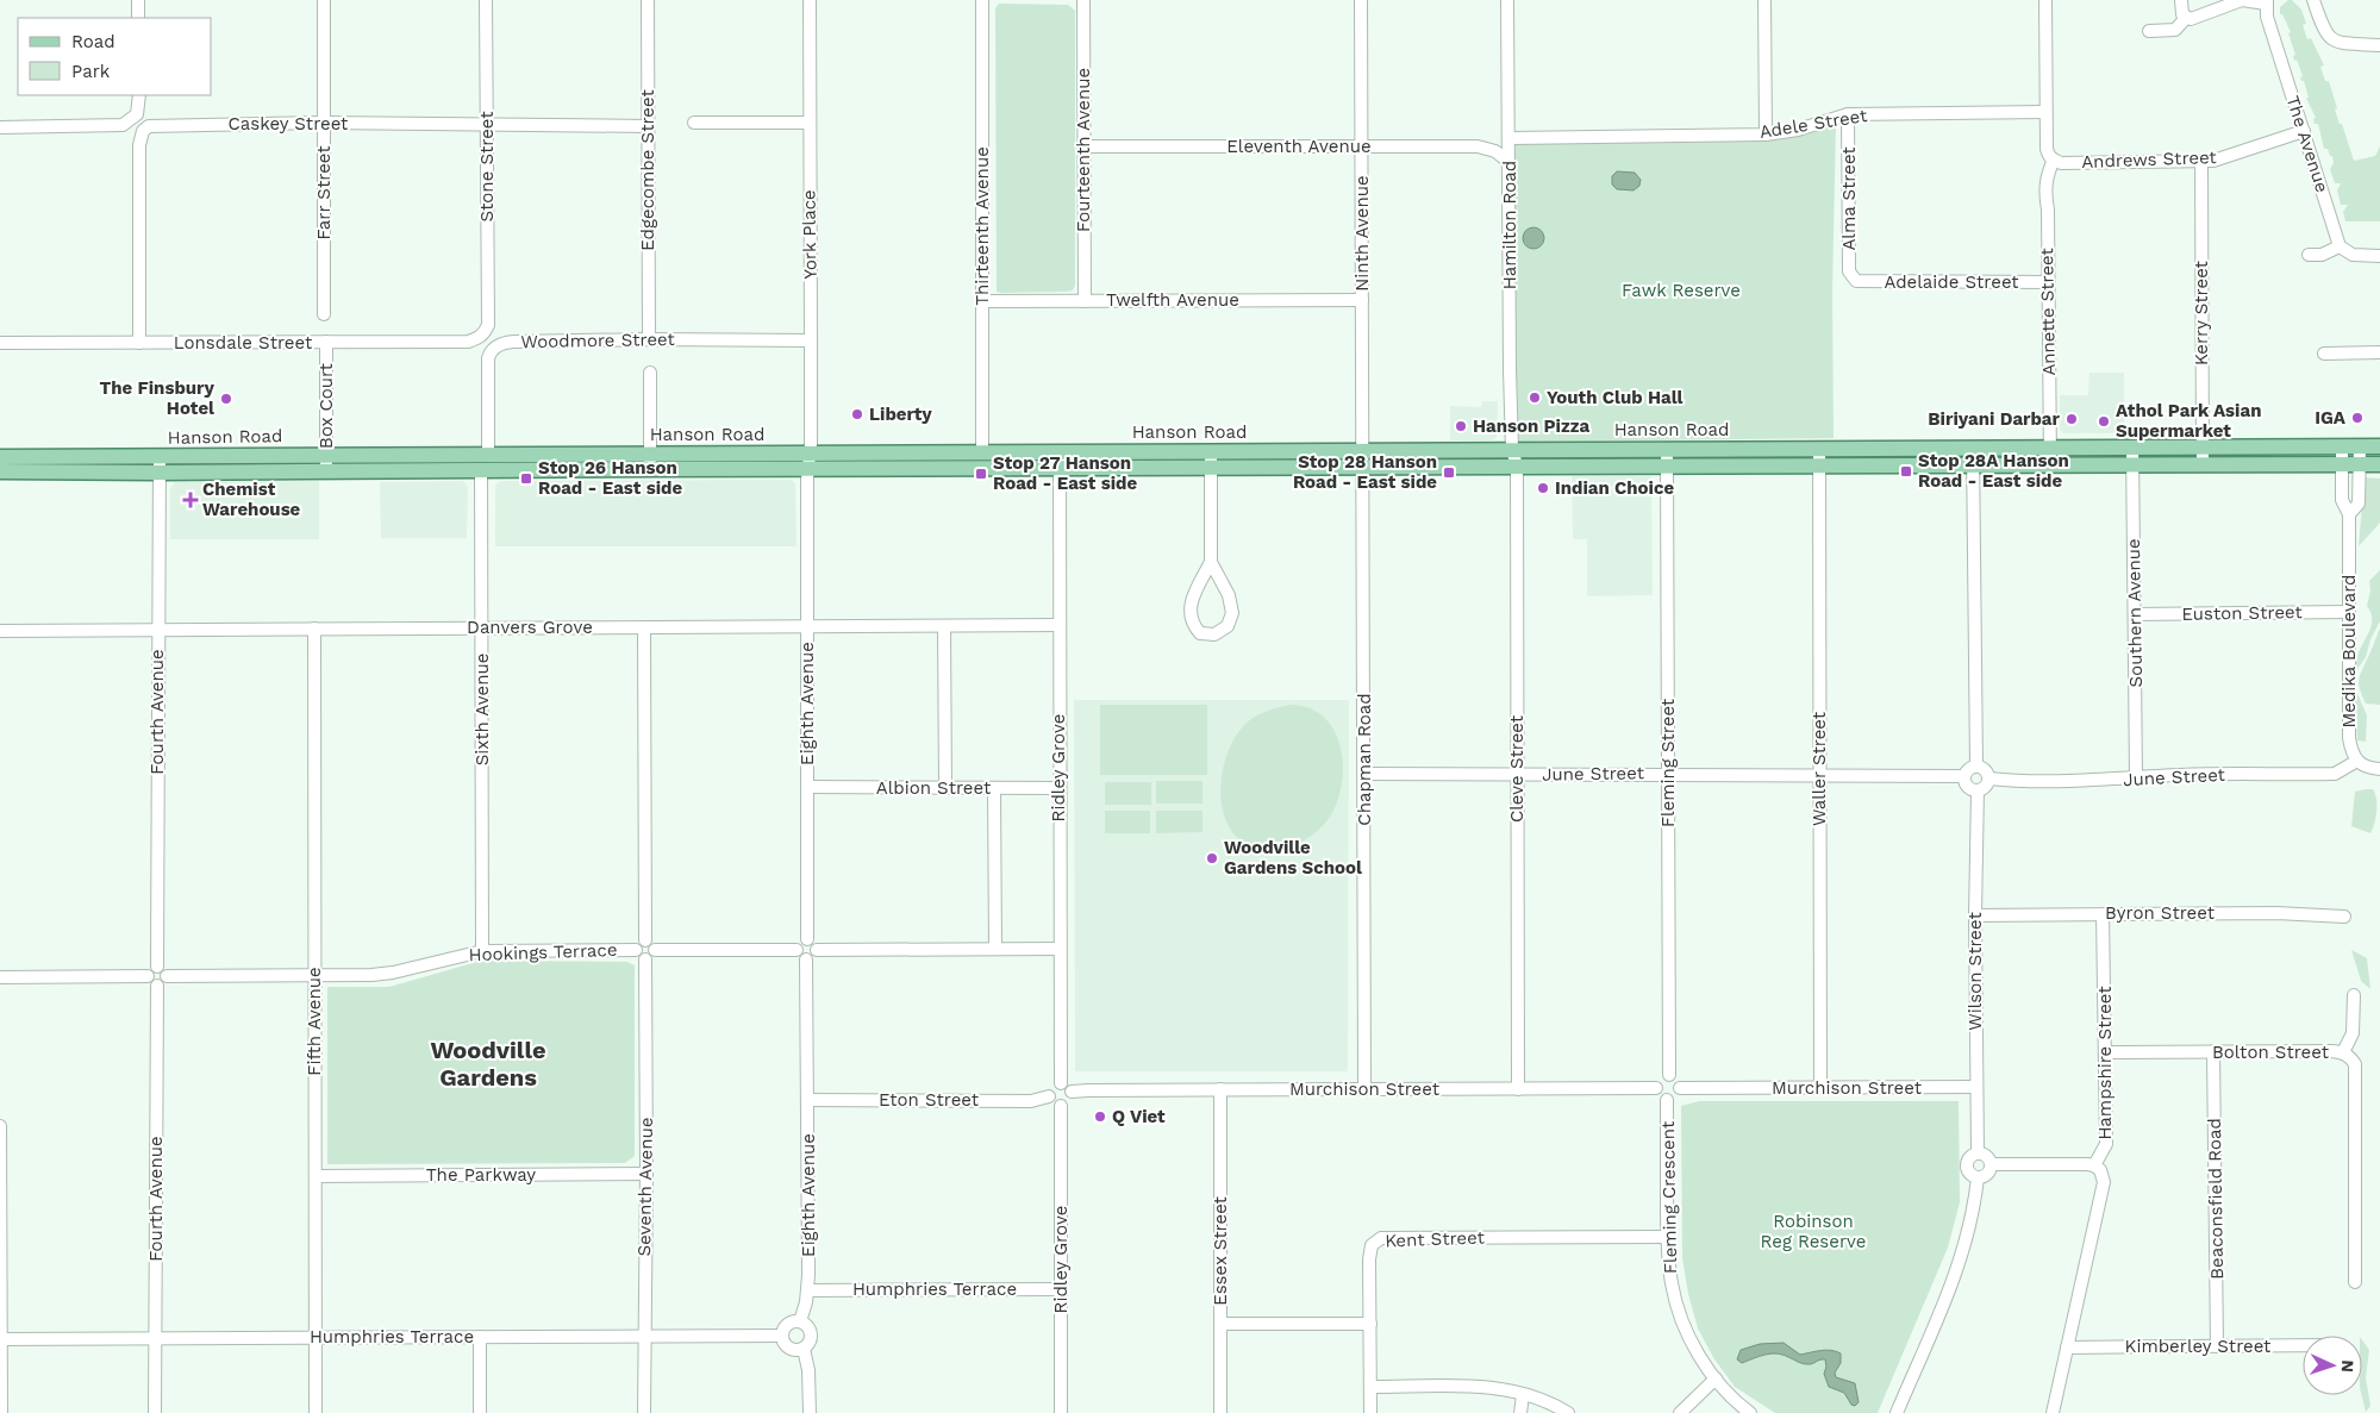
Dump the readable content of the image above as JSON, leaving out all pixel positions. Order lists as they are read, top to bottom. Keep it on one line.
{"streets":{"main road":["Hanson Road"],"street":["Caskey Street","Adele Street","The Avenue","Eleventh Avenue","Fourteenth Avenue","Andrews Street","Stone Street","Edgecombe Street","Farr Street","Alma Street","Hamilton Road","Thirteenth Avenue","Ninth Avenue","York Place","Adelaide Street","Twelfth Avenue","Annette Street","Kerry Street","Woodmore Street","Lonsdale Street","Box Court","Southern Avenue","Euston Street","Danvers Grove","Medika Boulevard","Eighth Avenue","Sixth Avenue","Fourth Avenue","Chapman Road","Fleming Street","Ridley Grove","Cleve Street","Waller Street","June Street","Albion Street","Byron Street","Hookings Terrace","Wilson Street","Fifth Avenue","Bolton Street","Hampshire Street","Murchison Street","Eton Street","The Parkway","Seventh Avenue","Fleming Crescent","Beaconsfield Road","Kent Street","Essex Street","Humphries Terrace","Kimberley Street"]},"crossings":[["Caskey Street","Stone Street"],["Caskey Street","Edgecombe Street"],["Caskey Street","Farr Street"],["Caskey Street","Lonsdale Street"],["Adele Street","Alma Street"],["Adele Street","Hamilton Road"],["Adele Street","Annette Street"],["The Avenue","Andrews Street"],["Eleventh Avenue","Fourteenth Avenue"],["Eleventh Avenue","Hamilton Road"],["Eleventh Avenue","Ninth Avenue"],["Fourteenth Avenue","Twelfth Avenue"],["Andrews Street","Annette Street"],["Andrews Street","Kerry Street"],["Stone Street","Lonsdale Street"],["Edgecombe Street","Woodmore Street"],["Alma Street","Adelaide Street"],["Hamilton Road","Hanson Road"],["Hamilton Road","Cleve Street"],["Thirteenth Avenue","Twelfth Avenue"],["Thirteenth Avenue","Hanson Road"],["Ninth Avenue","Twelfth Avenue"],["Ninth Avenue","Hanson Road"],["Ninth Avenue","Chapman Road"],["York Place","Woodmore Street"],["York Place","Hanson Road"],["York Place","Eighth Avenue"],["Adelaide Street","Annette Street"],["Annette Street","Hanson Road"],["Kerry Street","Hanson Road"],["Woodmore Street","Hanson Road"],["Lonsdale Street","Box Court"],["Box Court","Hanson Road"],["Hanson Road","Southern Avenue"],["Hanson Road","Medika Boulevard"],["Hanson Road","Eighth Avenue"],["Hanson Road","Sixth Avenue"],["Hanson Road","Fourth Avenue"],["Hanson Road","Chapman Road"],["Hanson Road","Fleming Street"],["Hanson Road","Ridley Grove"],["Hanson Road","Cleve Street"],["Hanson Road","Waller Street"],["Southern Avenue","Euston Street"],["Southern Avenue","June Street"],["Euston Street","Medika Boulevard"],["Danvers Grove","Eighth Avenue"],["Danvers Grove","Sixth Avenue"],["Danvers Grove","Fourth Avenue"],["Danvers Grove","Ridley Grove"],["Danvers Grove","Fifth Avenue"],["Medika Boulevard","June Street"],["Eighth Avenue","Albion Street"],["Eighth Avenue","Eton Street"],["Eighth Avenue","Humphries Terrace"],["Sixth Avenue","Hookings Terrace"],["Fourth Avenue","Hookings Terrace"],["Fourth Avenue","Humphries Terrace"],["Chapman Road","June Street"],["Chapman Road","Murchison Street"],["Fleming Street","June Street"],["Fleming Street","Murchison Street"],["Fleming Street","Fleming Crescent"],["Ridley Grove","Albion Street"],["Ridley Grove","Murchison Street"],["Ridley Grove","Eton Street"],["Ridley Grove","Humphries Terrace"],["Cleve Street","June Street"],["Cleve Street","Murchison Street"],["Waller Street","June Street"],["Waller Street","Murchison Street"],["June Street","Wilson Street"],["Byron Street","Wilson Street"],["Byron Street","Hampshire Street"],["Hookings Terrace","Fifth Avenue"],["Hookings Terrace","Seventh Avenue"],["Wilson Street","Murchison Street"],["Fifth Avenue","The Parkway"],["Fifth Avenue","Humphries Terrace"],["Bolton Street","Hampshire Street"],["Bolton Street","Beaconsfield Road"],["Hampshire Street","Kimberley Street"],["Murchison Street","Eton Street"],["Murchison Street","Fleming Crescent"],["Murchison Street","Essex Street"],["The Parkway","Seventh Avenue"],["Seventh Avenue","Humphries Terrace"],["Fleming Crescent","Kent Street"],["Beaconsfield Road","Kimberley Street"]],"districts":["Woodville Gardens"],"parks":["Fawk Reserve","Robinson Reg Reserve"],"places":{"other":["Youth Club Hall","The Finsbury Hotel","Liberty","IGA","Biriyani Darbar","Athol Park Asian Supermarket","Hanson Pizza","Indian Choice","Woodville Gardens School","Q Viet"],"transit":["Stop 28A Hanson Road - East side","Stop 28 Hanson Road - East side","Stop 27 Hanson Road - East side","Stop 26 Hanson Road - East side"],"health":["Chemist Warehouse"]},"legend":["Road","Park"],"north":"right"}
